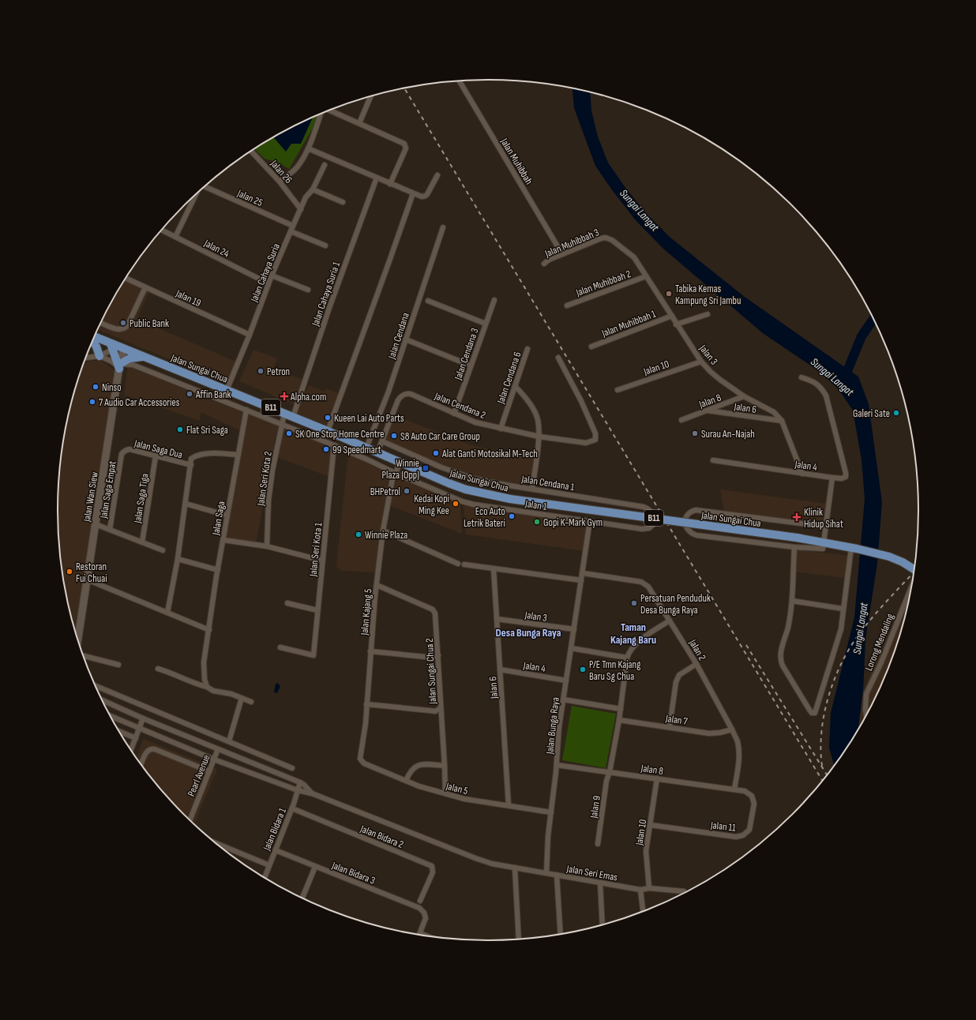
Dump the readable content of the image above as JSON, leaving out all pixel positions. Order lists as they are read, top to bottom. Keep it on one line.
{"streets":{"main road":["Jalan Sungai Chua","B11"],"street":["Jalan Muhibbah","Jalan 26","Jalan 25","Jalan Muhibbah 3","Jalan 24","Jalan Cahaya Suria","Jalan Muhibbah 2","Jalan Cahaya Suria 1","Jalan 19","Jalan Muhibbah 1","Jalan Cendana","Jalan Cendana 3","Jalan 3","Jalan 10","Jalan Cendana 6","Jalan 8","Jalan Cendana 2","Jalan 6","Jalan Saga Dua","Jalan 4","Jalan Seri Kota 2","Jalan Cendana 1","Jalan Saga Empat","Jalan Wan Siew","Jalan Saga Tiga","Jalan 1","Jalan Saga","Jalan Seri Kota 1","Jalan Kajang 5","Lorong Mendaling","Jalan 2","Jalan Sungai Chua 2","Jalan 7","Jalan Bunga Raya","Pearl Avenue","Jalan 5","Jalan 9","Jalan 11","Jalan Bidara 1","Jalan Bidara 2","Jalan Bidara 3","Jalan Seri Emas"]},"crossings":[["Jalan Muhibbah","Jalan Muhibbah 3"],["Jalan 26","Jalan Cahaya Suria"],["Jalan 25","Jalan Cahaya Suria"],["Jalan Muhibbah 3","Jalan 3"],["Jalan 24","Jalan Cahaya Suria"],["Jalan Cahaya Suria","Jalan 19"],["Jalan Cahaya Suria","Jalan Sungai Chua"],["Jalan Muhibbah 2","Jalan 3"],["Jalan Cahaya Suria 1","Jalan Sungai Chua"],["Jalan Muhibbah 1","Jalan 3"],["Jalan Cendana","Jalan Sungai Chua"],["Jalan Cendana 3","Jalan Cendana 2"],["Jalan 3","Jalan 10"],["Jalan 3","Jalan 8"],["Jalan 3","Jalan 6"],["Jalan 3","Jalan 4"],["Jalan 3","Jalan Bunga Raya"],["Jalan 10","Jalan 8"],["Jalan 10","Jalan 11"],["Jalan 10","Jalan Seri Emas"],["Jalan Sungai Chua","Jalan Seri Kota 2"],["Jalan Sungai Chua","Jalan Wan Siew"],["Jalan Sungai Chua","Jalan Kajang 5"],["Jalan Cendana 6","Jalan Cendana 2"],["Jalan 8","Jalan 6"],["Jalan 8","Jalan 2"],["Jalan 8","Jalan Bunga Raya"],["Jalan 8","Jalan 9"],["Jalan 8","Jalan 11"],["Jalan Cendana 2","Jalan Cendana 1"],["Jalan 6","Jalan 4"],["Jalan 6","Jalan 5"],["Jalan Saga Dua","Jalan Saga Empat"],["Jalan Saga Dua","Jalan Saga Tiga"],["Jalan 4","Jalan Bunga Raya"],["Jalan Seri Kota 2","Jalan 1"],["Jalan Cendana 1","Jalan 1"],["Jalan Wan Siew","Jalan 1"],["Jalan 1","Jalan Saga"],["Jalan 1","Jalan Seri Kota 1"],["Jalan 1","Jalan Kajang 5"],["Jalan 1","Jalan Bunga Raya"],["Jalan Kajang 5","Jalan Sungai Chua 2"],["Jalan Kajang 5","Jalan 5"],["Jalan 2","Jalan 7"],["Jalan 2","Jalan Bunga Raya"],["Jalan Sungai Chua 2","Jalan 5"],["Jalan Bunga Raya","Jalan 5"],["Jalan Bunga Raya","Jalan Seri Emas"],["Jalan Bidara 1","Jalan Bidara 2"],["Jalan Bidara 1","Jalan Bidara 3"]],"districts":["Taman Kajang Baru","Desa Bunga Raya"],"water":["Sungai Langat"],"places":{"other":["Tabika Kemas Kampung Sri Jambu","Public Bank","Petron","Ninso","Affin Bank","7 Audio Car Accessories","Galeri Sate","Kueen Lai Auto Parts","Flat Sri Saga","SK One Stop Home Centre","Surau An-Najah","S8 Auto Car Care Group","99 Speedmart","Alat Ganti Motosikal M-Tech","BHPetrol","Kedai Kopi Ming Kee","Eco Auto Letrik Bateri","Gopi K-Mark Gym","Winnie Plaza","Restoran Fui Chuai","Persatuan Penduduk Desa Bunga Raya","P/E Tmn Kajang Baru Sg Chua"],"health":["Alpha.com","Klinik Hidup Sihat"],"transit":["Winnie Plaza (Opp)"]}}
